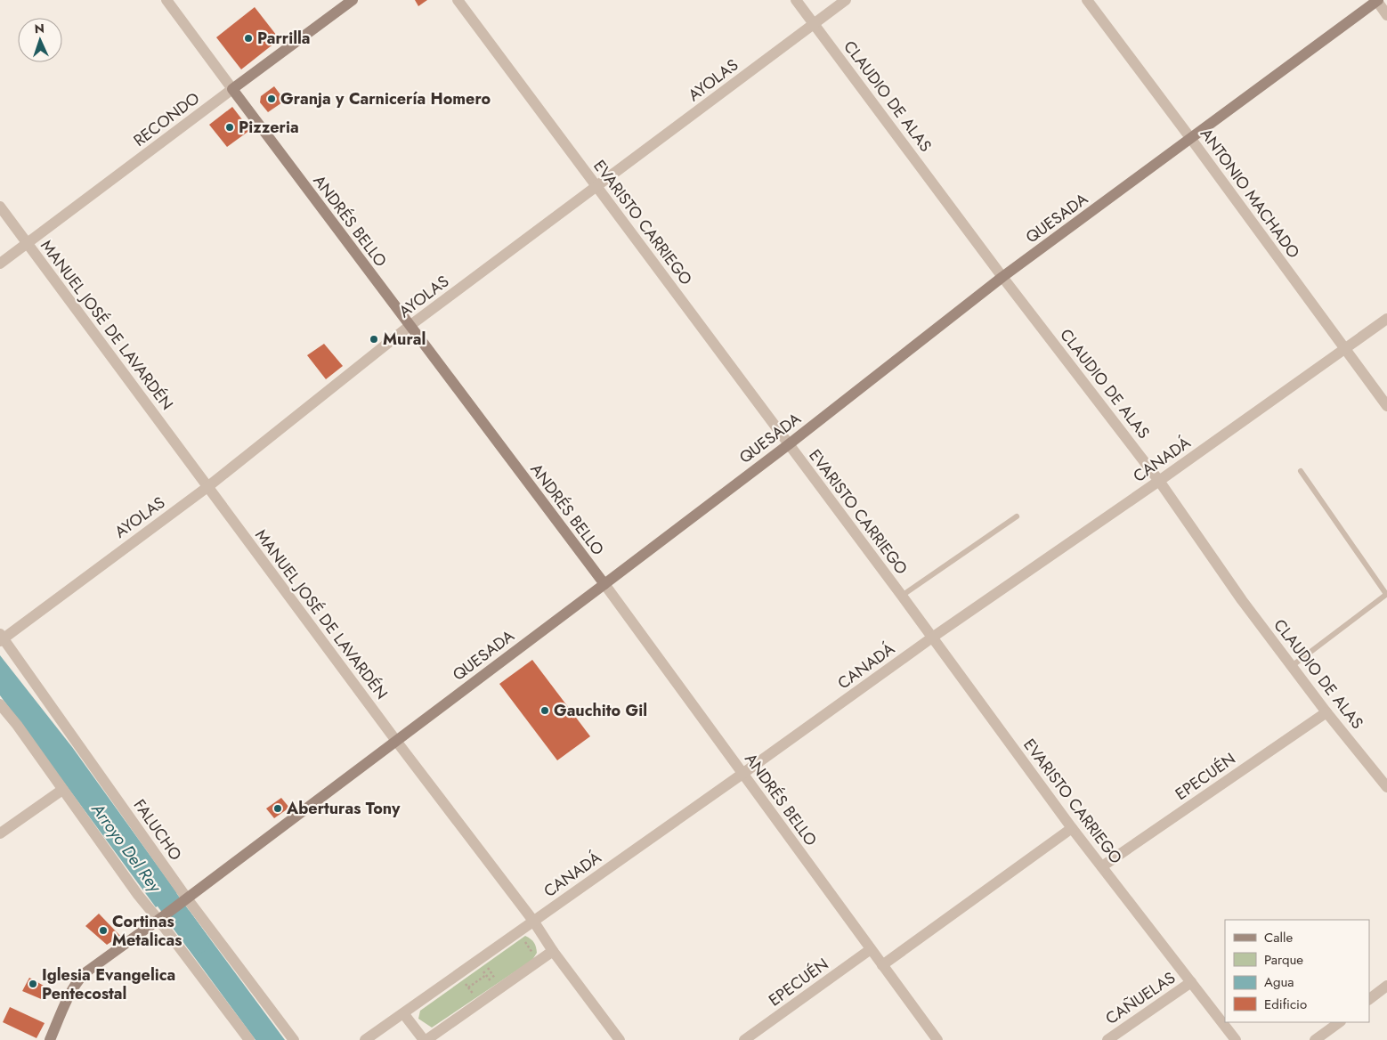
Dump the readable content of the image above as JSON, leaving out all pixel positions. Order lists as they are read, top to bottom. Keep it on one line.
{"streets":{"street":["AYOLAS","CLAUDIO DE ALAS","RECONDO","ANTONIO MACHADO","QUESADA","ANDRÉS BELLO","EVARISTO CARRIEGO","MANUEL JOSÉ DE LAVARDÉN","CANADÁ","EPECUÉN","FALUCHO","CAÑUELAS"]},"crossings":[["AYOLAS","CLAUDIO DE ALAS"],["AYOLAS","ANDRÉS BELLO"],["AYOLAS","EVARISTO CARRIEGO"],["AYOLAS","MANUEL JOSÉ DE LAVARDÉN"],["AYOLAS","FALUCHO"],["CLAUDIO DE ALAS","QUESADA"],["CLAUDIO DE ALAS","CANADÁ"],["CLAUDIO DE ALAS","EPECUÉN"],["RECONDO","ANDRÉS BELLO"],["RECONDO","MANUEL JOSÉ DE LAVARDÉN"],["ANTONIO MACHADO","QUESADA"],["ANTONIO MACHADO","CANADÁ"],["QUESADA","ANDRÉS BELLO"],["QUESADA","EVARISTO CARRIEGO"],["QUESADA","MANUEL JOSÉ DE LAVARDÉN"],["QUESADA","FALUCHO"],["ANDRÉS BELLO","CANADÁ"],["ANDRÉS BELLO","EPECUÉN"],["EVARISTO CARRIEGO","CANADÁ"],["EVARISTO CARRIEGO","EPECUÉN"],["EVARISTO CARRIEGO","CAÑUELAS"],["MANUEL JOSÉ DE LAVARDÉN","CANADÁ"]],"water":["Arroyo Del Rey"],"places":["Parrilla","Granja y Carnicería Homero","Pizzeria","Mural","Gauchito Gil","Aberturas Tony","Cortinas Metalicas","Iglesia Evangelica Pentecostal"],"legend":["Calle","Parque","Agua","Edificio"],"north":"top"}
